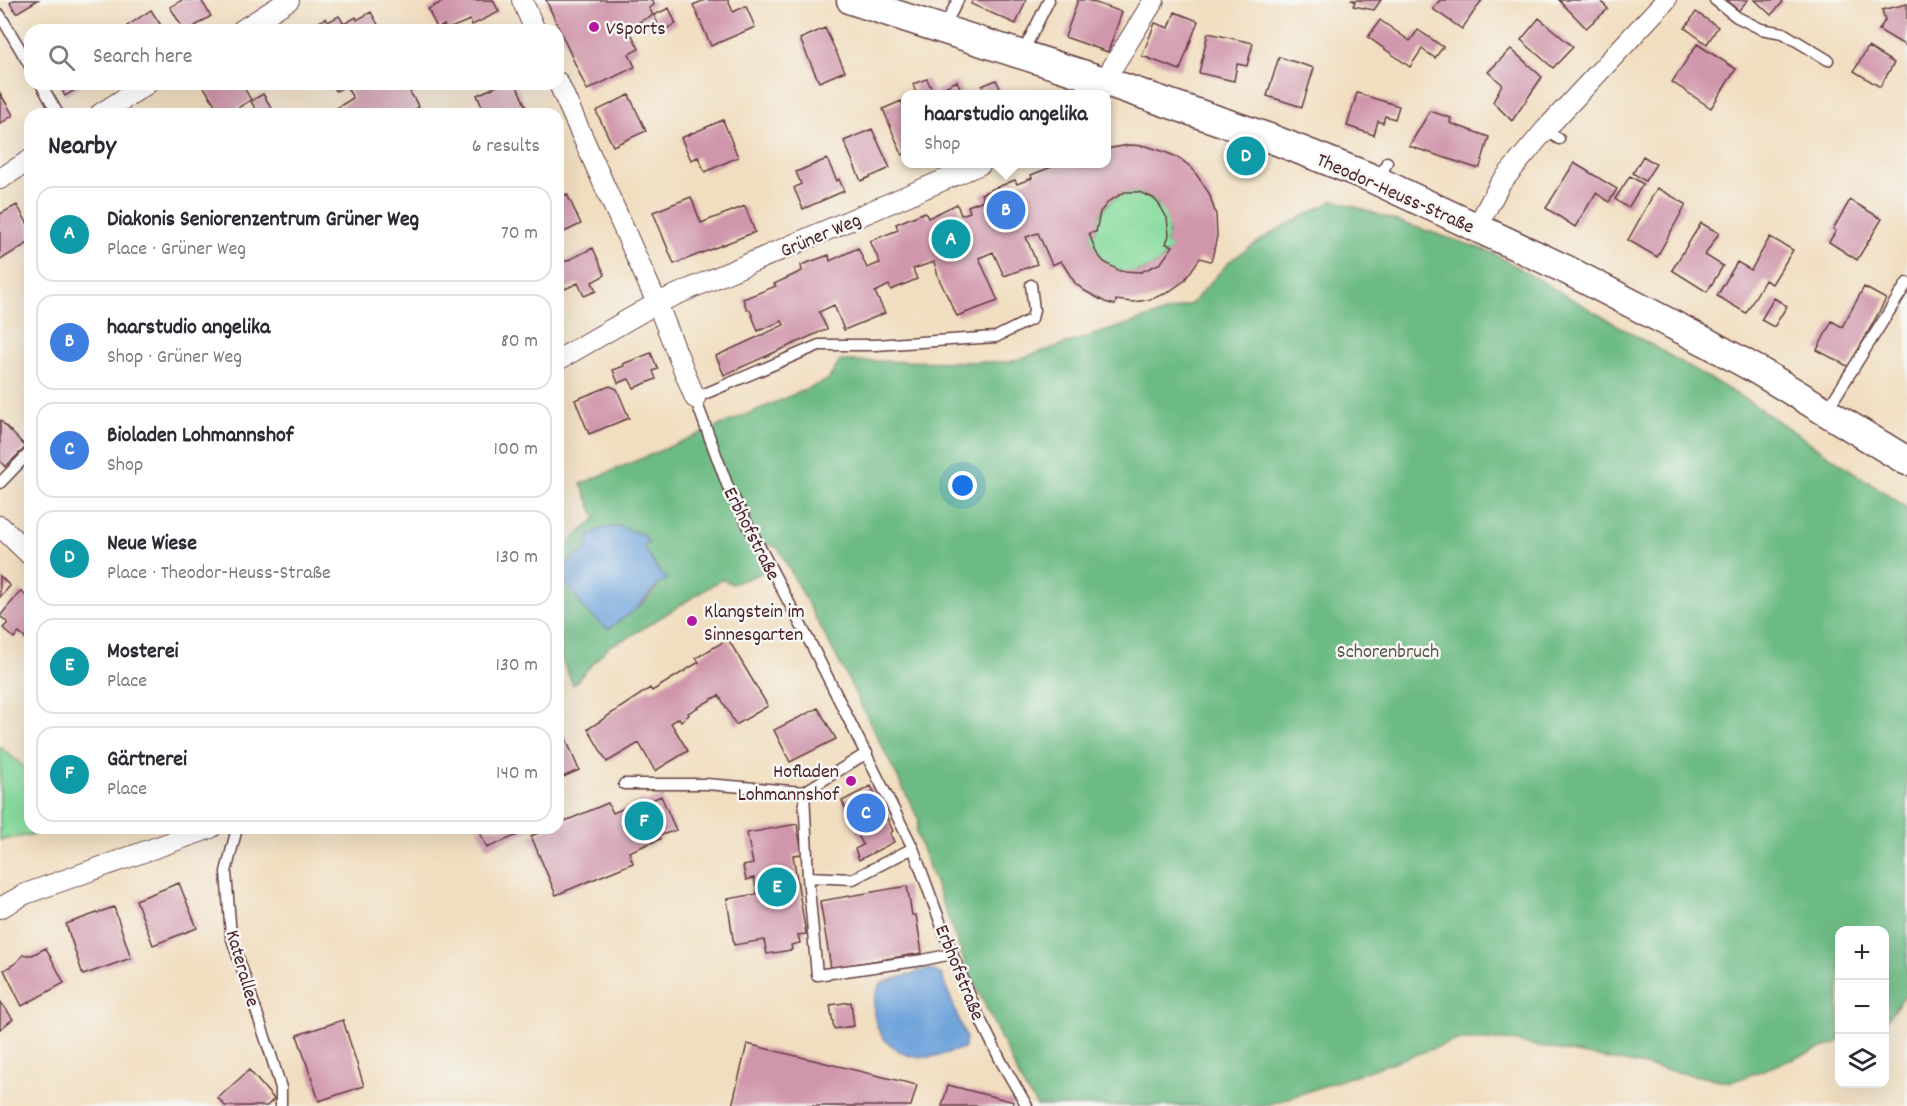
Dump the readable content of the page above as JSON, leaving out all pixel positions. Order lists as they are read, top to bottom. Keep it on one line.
{"streets":{"main road":["Theodor-Heuss-Straße"],"street":["Grüner Weg","Erbhofstraße"],"lane":["Katerallee"]},"crossings":[["Grüner Weg","Erbhofstraße"]],"parks":["Schorenbruch"],"places":["VSports","Klangstein im Sinnesgarten","Hofladen Lohmannshof"],"page":{"search":"Search here","popup":["haarstudio angelika","Shop"],"heading":["Nearby","6 results"],"pins":["D","B","A","C","F","E"],"list":[{"mark":"A","name":"Diakonis Seniorenzentrum Grüner Weg","note":"Place · Grüner Weg","value":"70 m"},{"mark":"B","name":"haarstudio angelika","note":"Shop · Grüner Weg","value":"80 m"},{"mark":"C","name":"Bioladen Lohmannshof","note":"Shop","value":"100 m"},{"mark":"D","name":"Neue Wiese","note":"Place · Theodor-Heuss-Straße","value":"130 m"},{"mark":"E","name":"Mosterei","note":"Place","value":"130 m"},{"mark":"F","name":"Gärtnerei","note":"Place","value":"140 m"}],"map_buttons":["+","−"]}}
